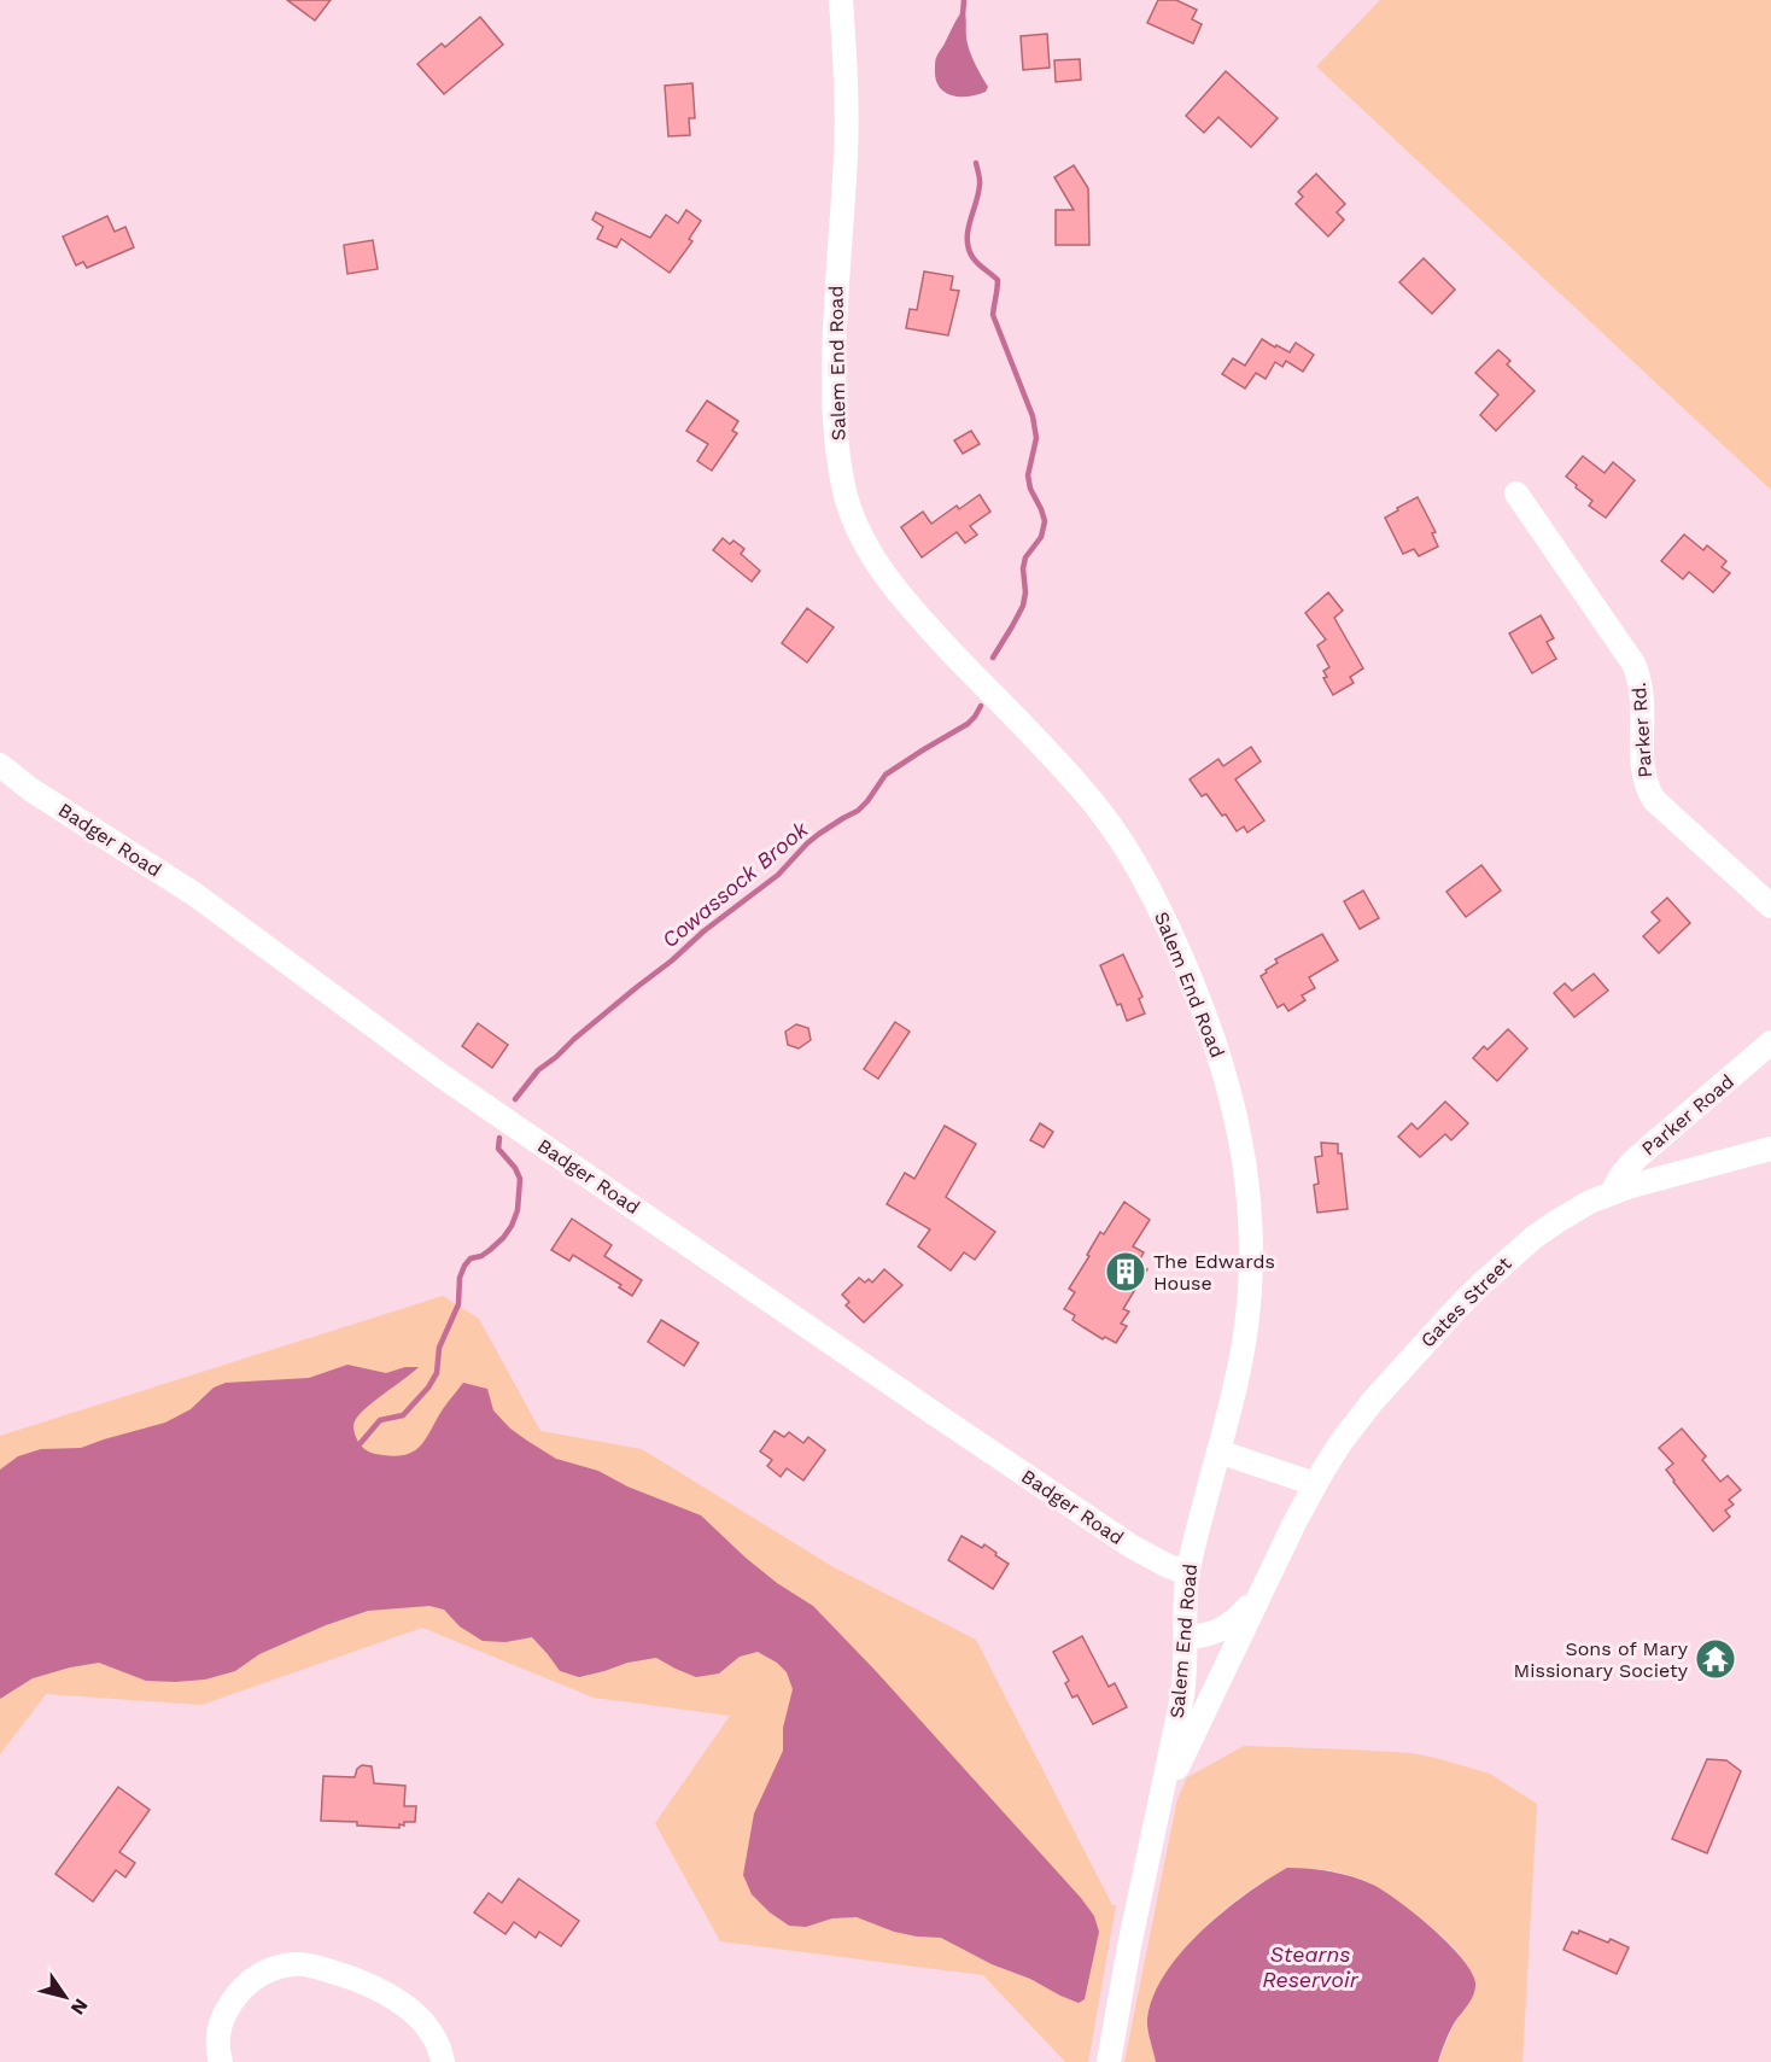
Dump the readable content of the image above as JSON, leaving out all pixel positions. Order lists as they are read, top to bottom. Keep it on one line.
{"streets":{"street":["Salem End Road","Parker Rd.","Badger Road","Parker Road","Gates Street"]},"crossings":[["Salem End Road","Badger Road"],["Salem End Road","Gates Street"],["Parker Road","Gates Street"]],"water":["Cowassock Brook","Stearns Reservoir"],"places":{"building":["The Edwards House"],"temple":["Sons of Mary Missionary Society"]},"north":"bottom right"}
